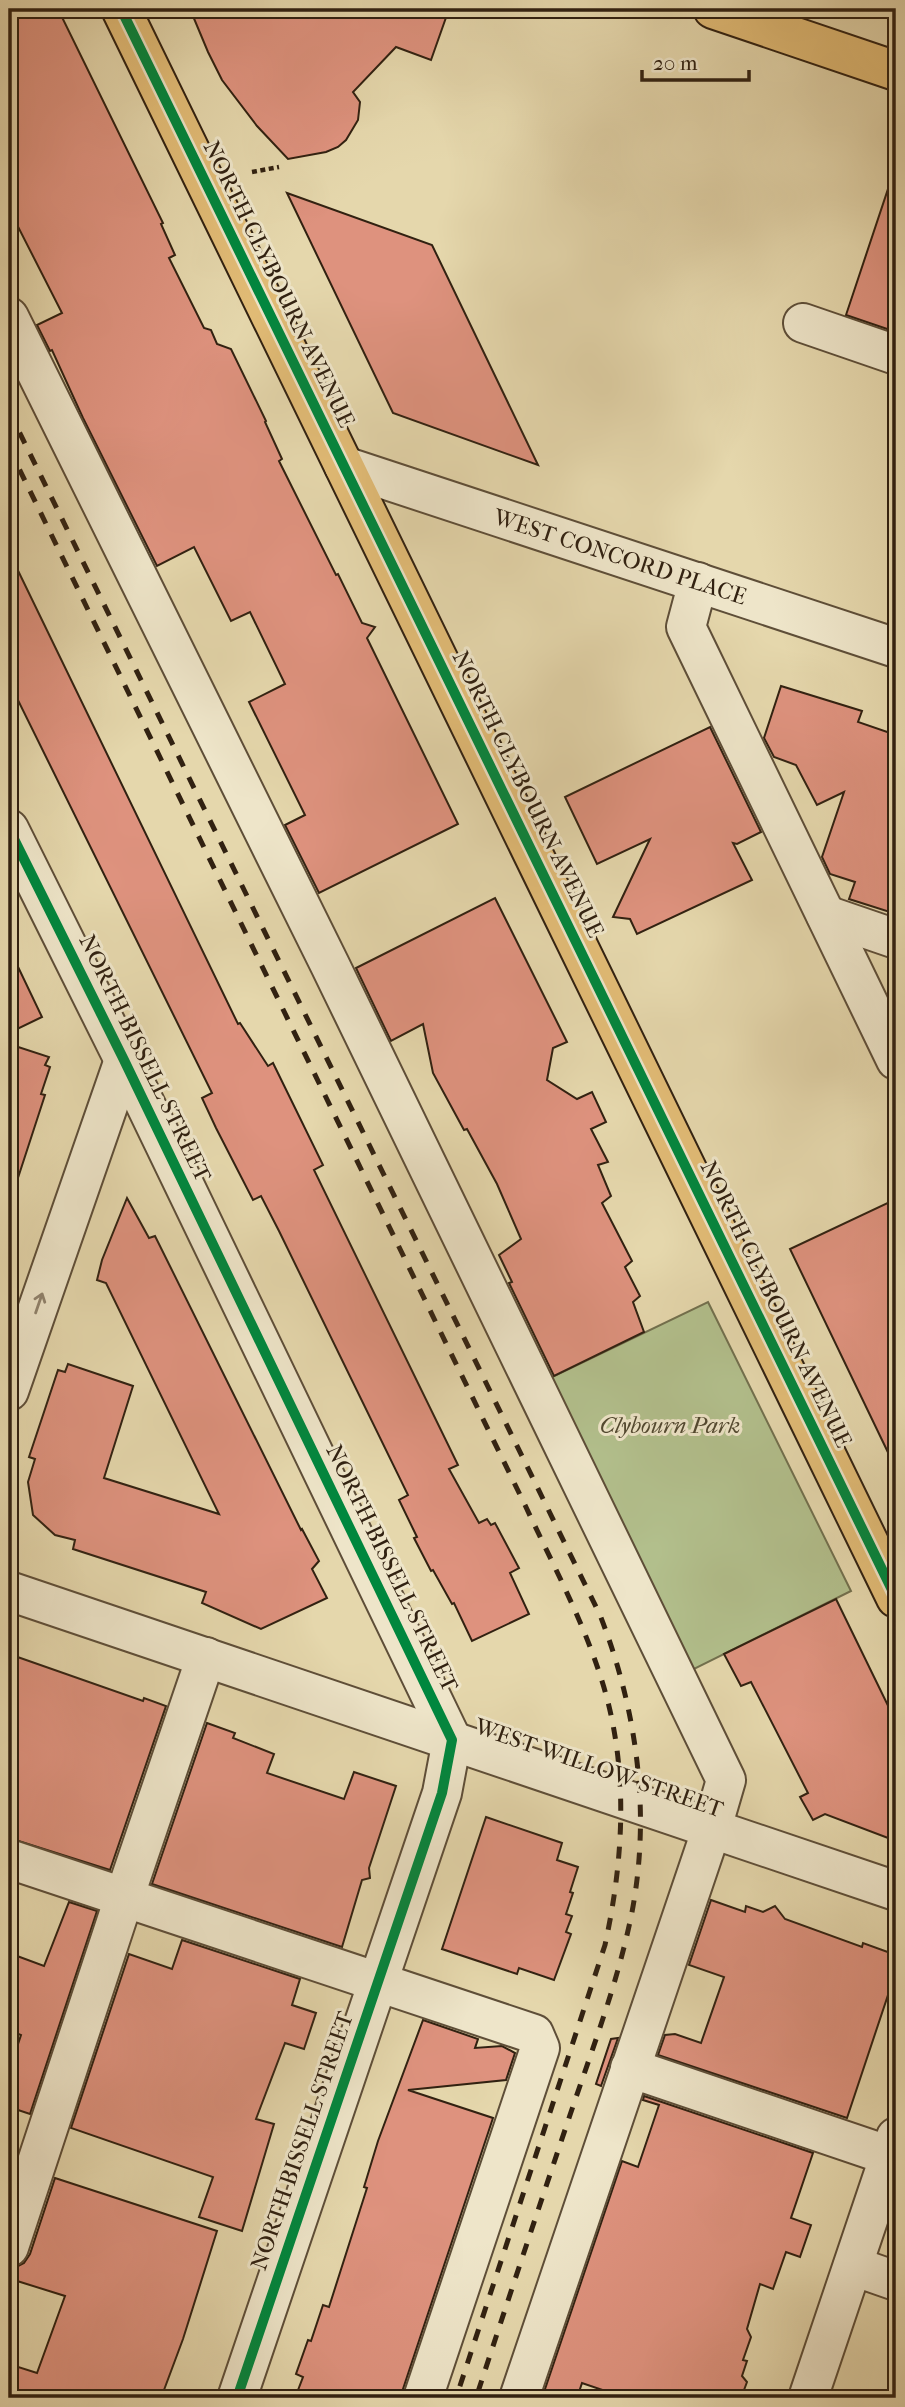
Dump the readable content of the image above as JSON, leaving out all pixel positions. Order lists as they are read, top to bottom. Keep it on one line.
{"streets":{"main road":["NORTH CLYBOURN AVENUE"],"street":["WEST CONCORD PLACE","NORTH BISSELL STREET","WEST WILLOW STREET"]},"crossings":[["NORTH CLYBOURN AVENUE","WEST CONCORD PLACE"],["NORTH BISSELL STREET","WEST WILLOW STREET"]],"parks":["Clybourn Park"],"scale_bar":"20 m"}
